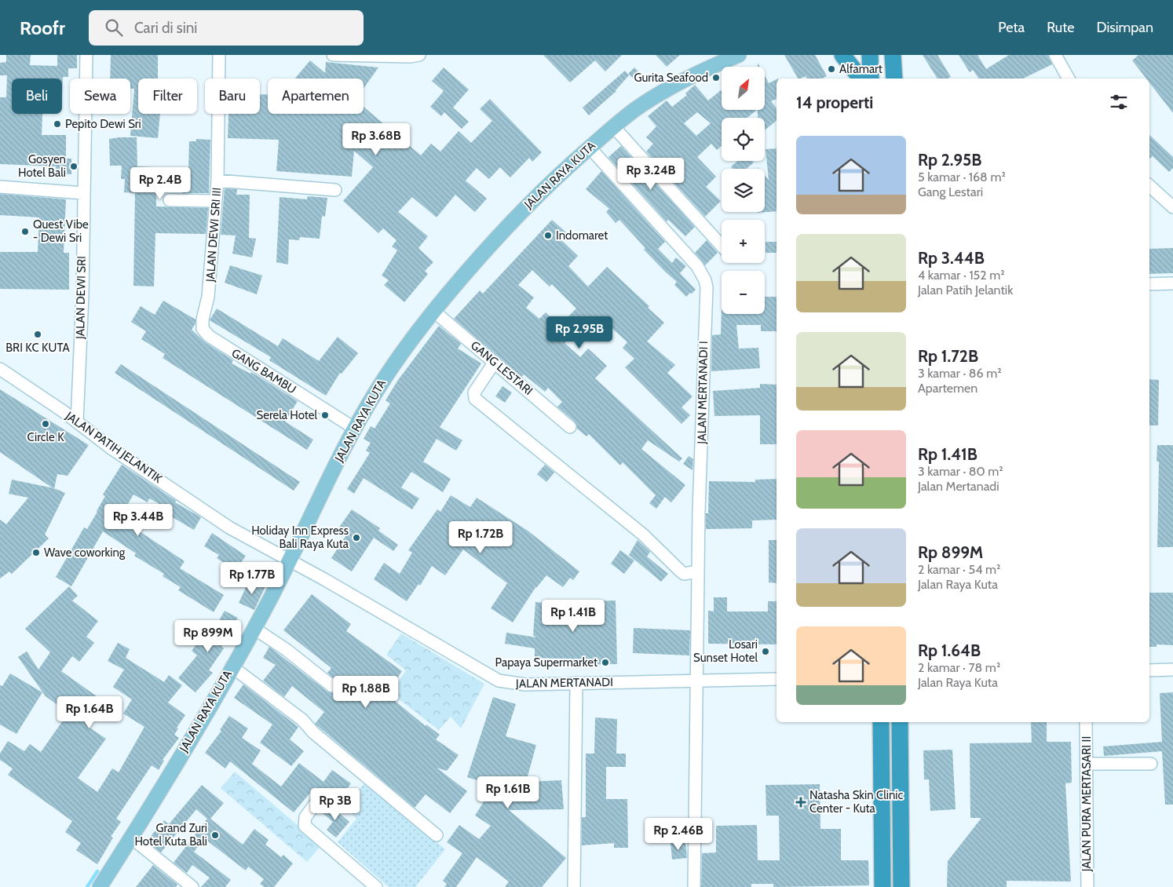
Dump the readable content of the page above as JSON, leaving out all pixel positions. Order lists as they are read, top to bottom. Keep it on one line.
{"streets":{"main road":["JALAN RAYA KUTA"],"street":["JALAN DEWI SRI III","JALAN DEWI SRI","GANG LESTARI","GANG BAMBU","JALAN MERTANADI I","JALAN PATIH JELANTIK","JALAN MERTANADI","JALAN PURA MERTASARI II"]},"crossings":[["JALAN RAYA KUTA","GANG LESTARI"],["JALAN RAYA KUTA","GANG BAMBU"],["JALAN RAYA KUTA","JALAN MERTANADI I"],["JALAN RAYA KUTA","JALAN PATIH JELANTIK"],["JALAN RAYA KUTA","JALAN MERTANADI"],["JALAN DEWI SRI III","GANG BAMBU"],["JALAN DEWI SRI","JALAN PATIH JELANTIK"],["JALAN MERTANADI I","JALAN MERTANADI"],["JALAN PATIH JELANTIK","JALAN MERTANADI"]],"places":{"other":["Alfamart","Gurita Seafood","Pepito Dewi Sri","Gosyen Hotel Bali","Quest Vibe - Dewi Sri","Indomaret","BRI KC KUTA","Serela Hotel","Circle K","Holiday Inn Express Bali Raya Kuta","Wave coworking","Losari Sunset Hotel","Papaya Supermarket","Grand Zuri Hotel Kuta Bali"],"health":["Natasha Skin Clinic Center - Kuta"]},"north":"top right","page":{"header":"Roofr","search":"Cari di sini","nav":["Peta","Rute","Disimpan"],"map_buttons":["+","−"],"chip":["Beli","Sewa","Filter","Baru","Apartemen"],"heading":"14 properti","price":["Rp 3.68B","Rp 3.24B","Rp 2.4B","Rp 2.95B","Rp 3.44B","Rp 1.72B","Rp 1.77B","Rp 1.41B","Rp 899M","Rp 1.88B","Rp 1.64B","Rp 1.61B","Rp 3B","Rp 2.46B"],"list":[{"name":"Rp 2.95B","note":"5 kamar · 168 m² · Gang Lestari"},{"name":"Rp 3.44B","note":"4 kamar · 152 m² · Jalan Patih Jelantik"},{"name":"Rp 1.72B","note":"3 kamar · 86 m² · Apartemen"},{"name":"Rp 1.41B","note":"3 kamar · 80 m² · Jalan Mertanadi"},{"name":"Rp 899M","note":"2 kamar · 54 m² · Jalan Raya Kuta"},{"name":"Rp 1.64B","note":"2 kamar · 78 m² · Jalan Raya Kuta"}]}}
